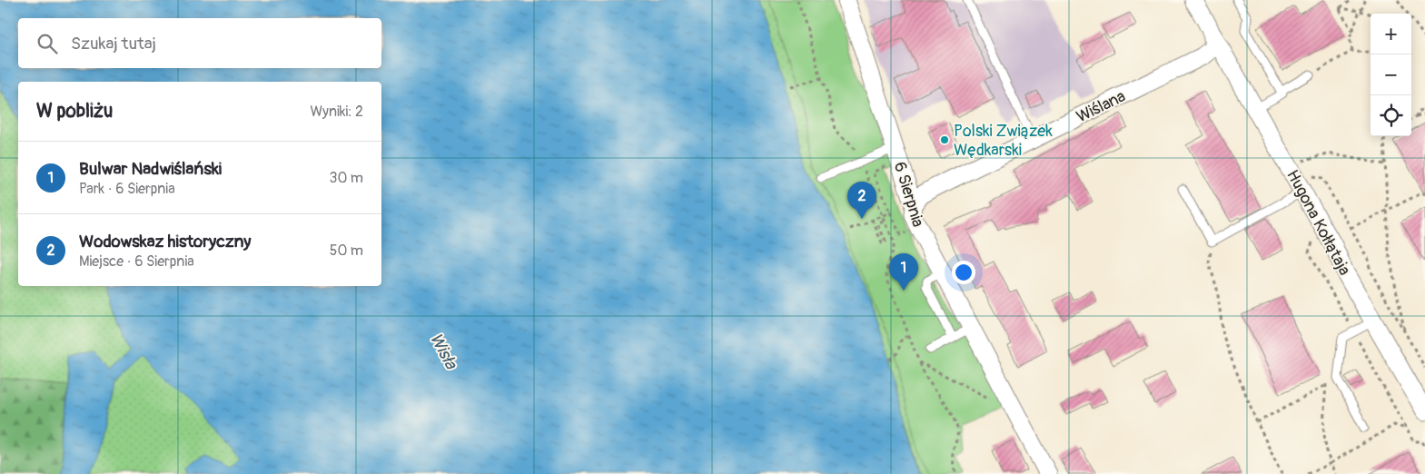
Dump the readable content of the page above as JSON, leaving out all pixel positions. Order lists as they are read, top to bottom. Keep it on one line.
{"streets":{"street":["Wiślana","6 Sierpnia","Hugona Kołłątaja"]},"crossings":[["Wiślana","6 Sierpnia"],["Wiślana","Hugona Kołłątaja"]],"water":["Wisła"],"places":["Polski Związek Wędkarski"],"page":{"map_buttons":["+","−"],"search":"Szukaj tutaj","heading":["W pobliżu","Wyniki: 2"],"list":[{"mark":"1","name":"Bulwar Nadwiślański","note":"Park · 6 Sierpnia","value":"30 m"},{"mark":"2","name":"Wodowskaz historyczny","note":"Miejsce · 6 Sierpnia","value":"50 m"}],"pins":["2","1"]}}
